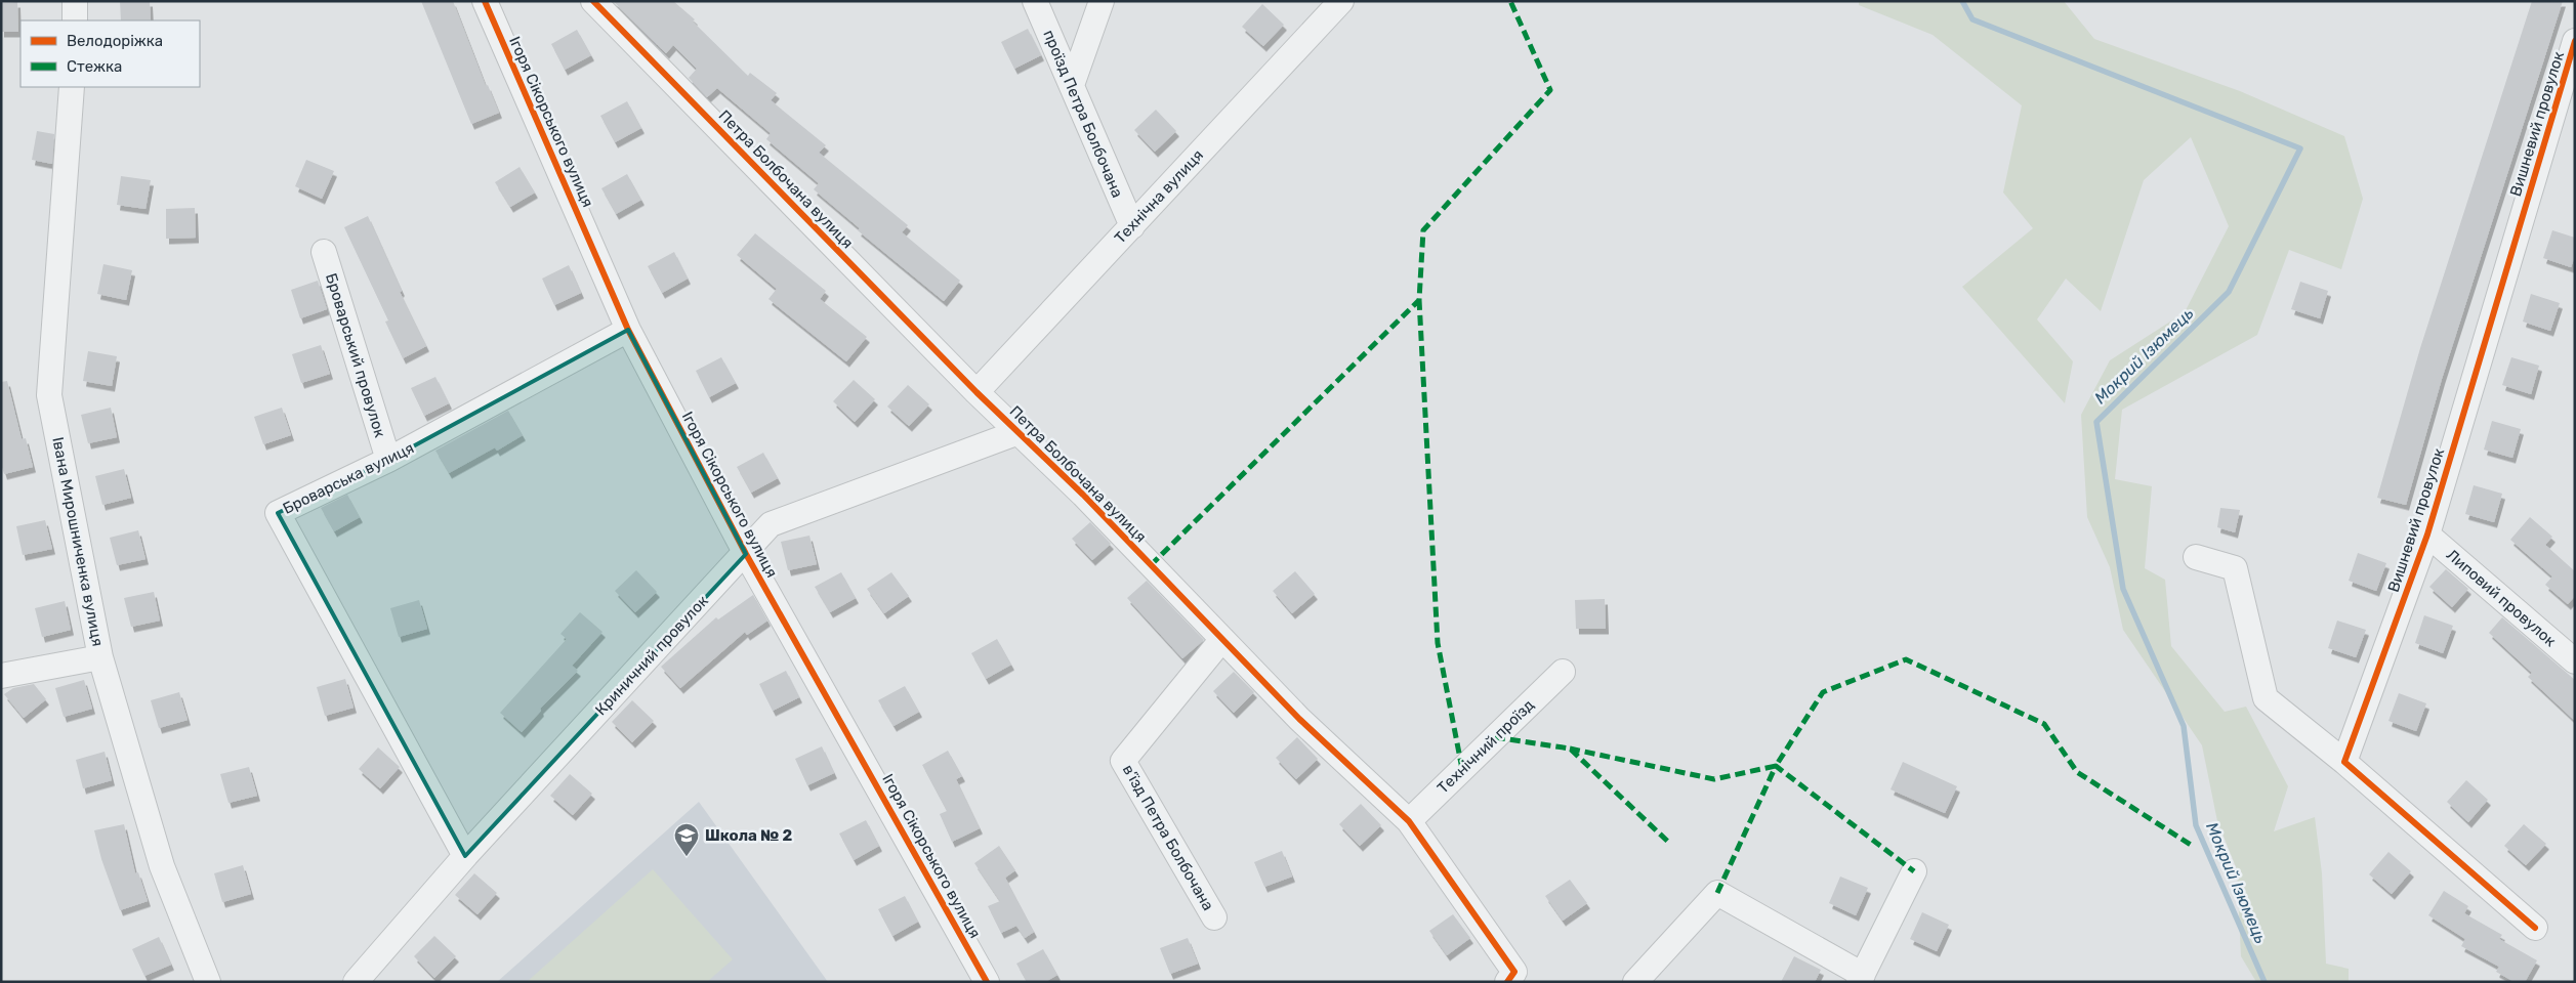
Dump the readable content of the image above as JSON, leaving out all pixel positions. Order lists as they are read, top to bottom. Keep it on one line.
{"streets":{"street":["проїзд Петра Болбочана","Ігоря Сікорського вулиця","Вишневий провулок","Петра Болбочана вулиця","Технічна вулиця","Броварський провулок","Броварська вулиця","Івана Мирошниченка вулиця","Липовий провулок","Криничний провулок","Технічний проїзд","в’їзд Петра Болбочана"]},"crossings":[["проїзд Петра Болбочана","Технічна вулиця"],["Ігоря Сікорського вулиця","Броварська вулиця"],["Ігоря Сікорського вулиця","Криничний провулок"],["Вишневий провулок","Липовий провулок"],["Петра Болбочана вулиця","Технічна вулиця"],["Петра Болбочана вулиця","Криничний провулок"],["Петра Болбочана вулиця","Технічний проїзд"],["Петра Болбочана вулиця","в’їзд Петра Болбочана"],["Броварський провулок","Броварська вулиця"],["Броварська вулиця","Криничний провулок"]],"water":["Мокрий Ізюмець"],"places":{"school or university":["Школа № 2"]},"legend":["Велодоріжка","Стежка"]}
